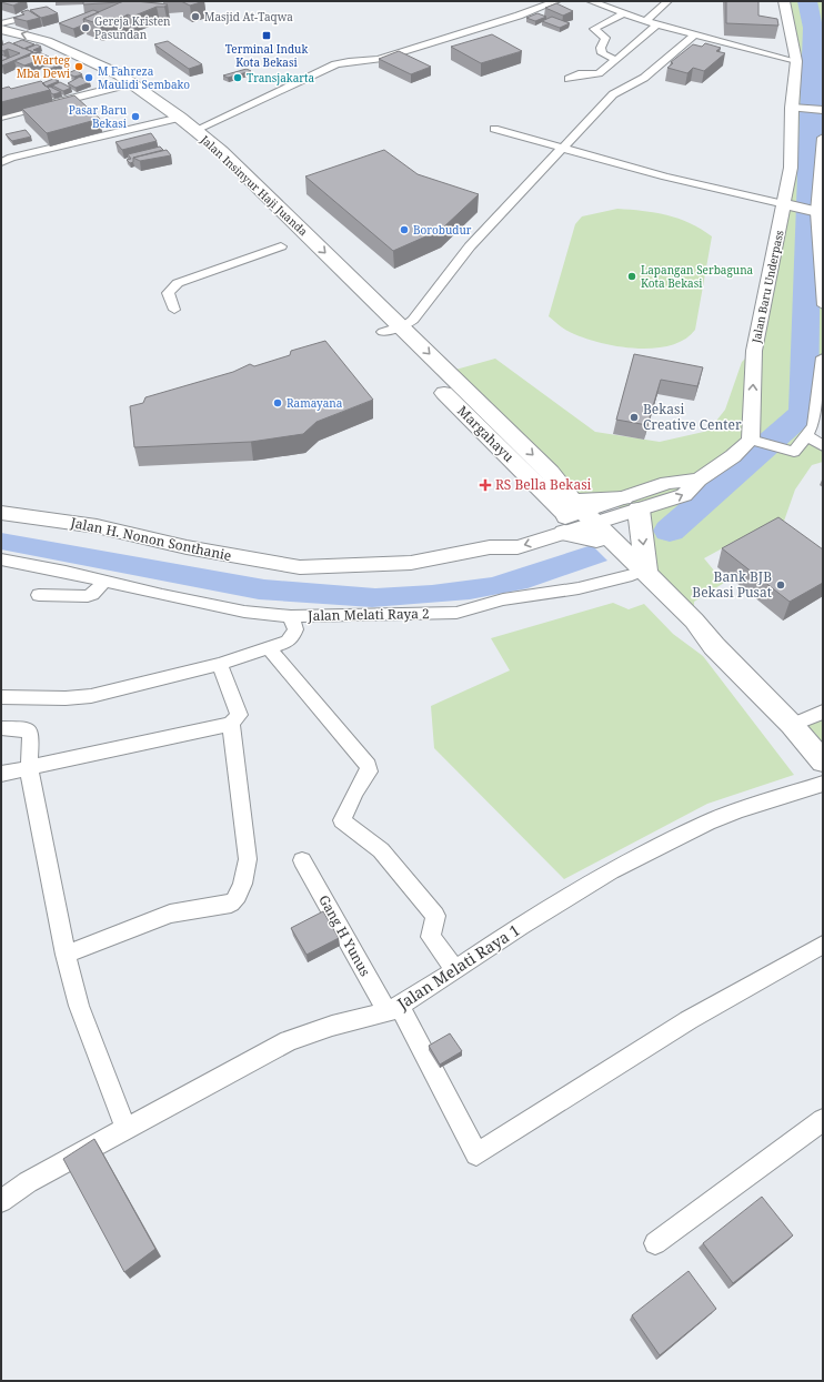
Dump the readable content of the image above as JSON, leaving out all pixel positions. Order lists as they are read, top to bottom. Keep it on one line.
{"streets":{"main road":["Jalan Insinyur Haji Juanda","Margahayu"],"street":["Jalan Baru Underpass","Jalan H. Nonon Sonthanie","Jalan Melati Raya 2","Gang H Yunus","Jalan Melati Raya 1"]},"crossings":[["Jalan Insinyur Haji Juanda","Margahayu"],["Jalan Baru Underpass","Jalan H. Nonon Sonthanie"],["Margahayu","Jalan H. Nonon Sonthanie"],["Margahayu","Jalan Melati Raya 2"],["Gang H Yunus","Jalan Melati Raya 1"]],"places":{"other":["Masjid At-Taqwa","Gereja Kristen Pasundan","Warteg Mba Dewi","M Fahreza Maulidi Sembako","Transjakarta","Pasar Baru Bekasi","Borobudur","Lapangan Serbaguna Kota Bekasi","Ramayana","Bekasi Creative Center","Bank BJB Bekasi Pusat"],"transit":["Terminal Induk Kota Bekasi"],"health":["RS Bella Bekasi"]}}
